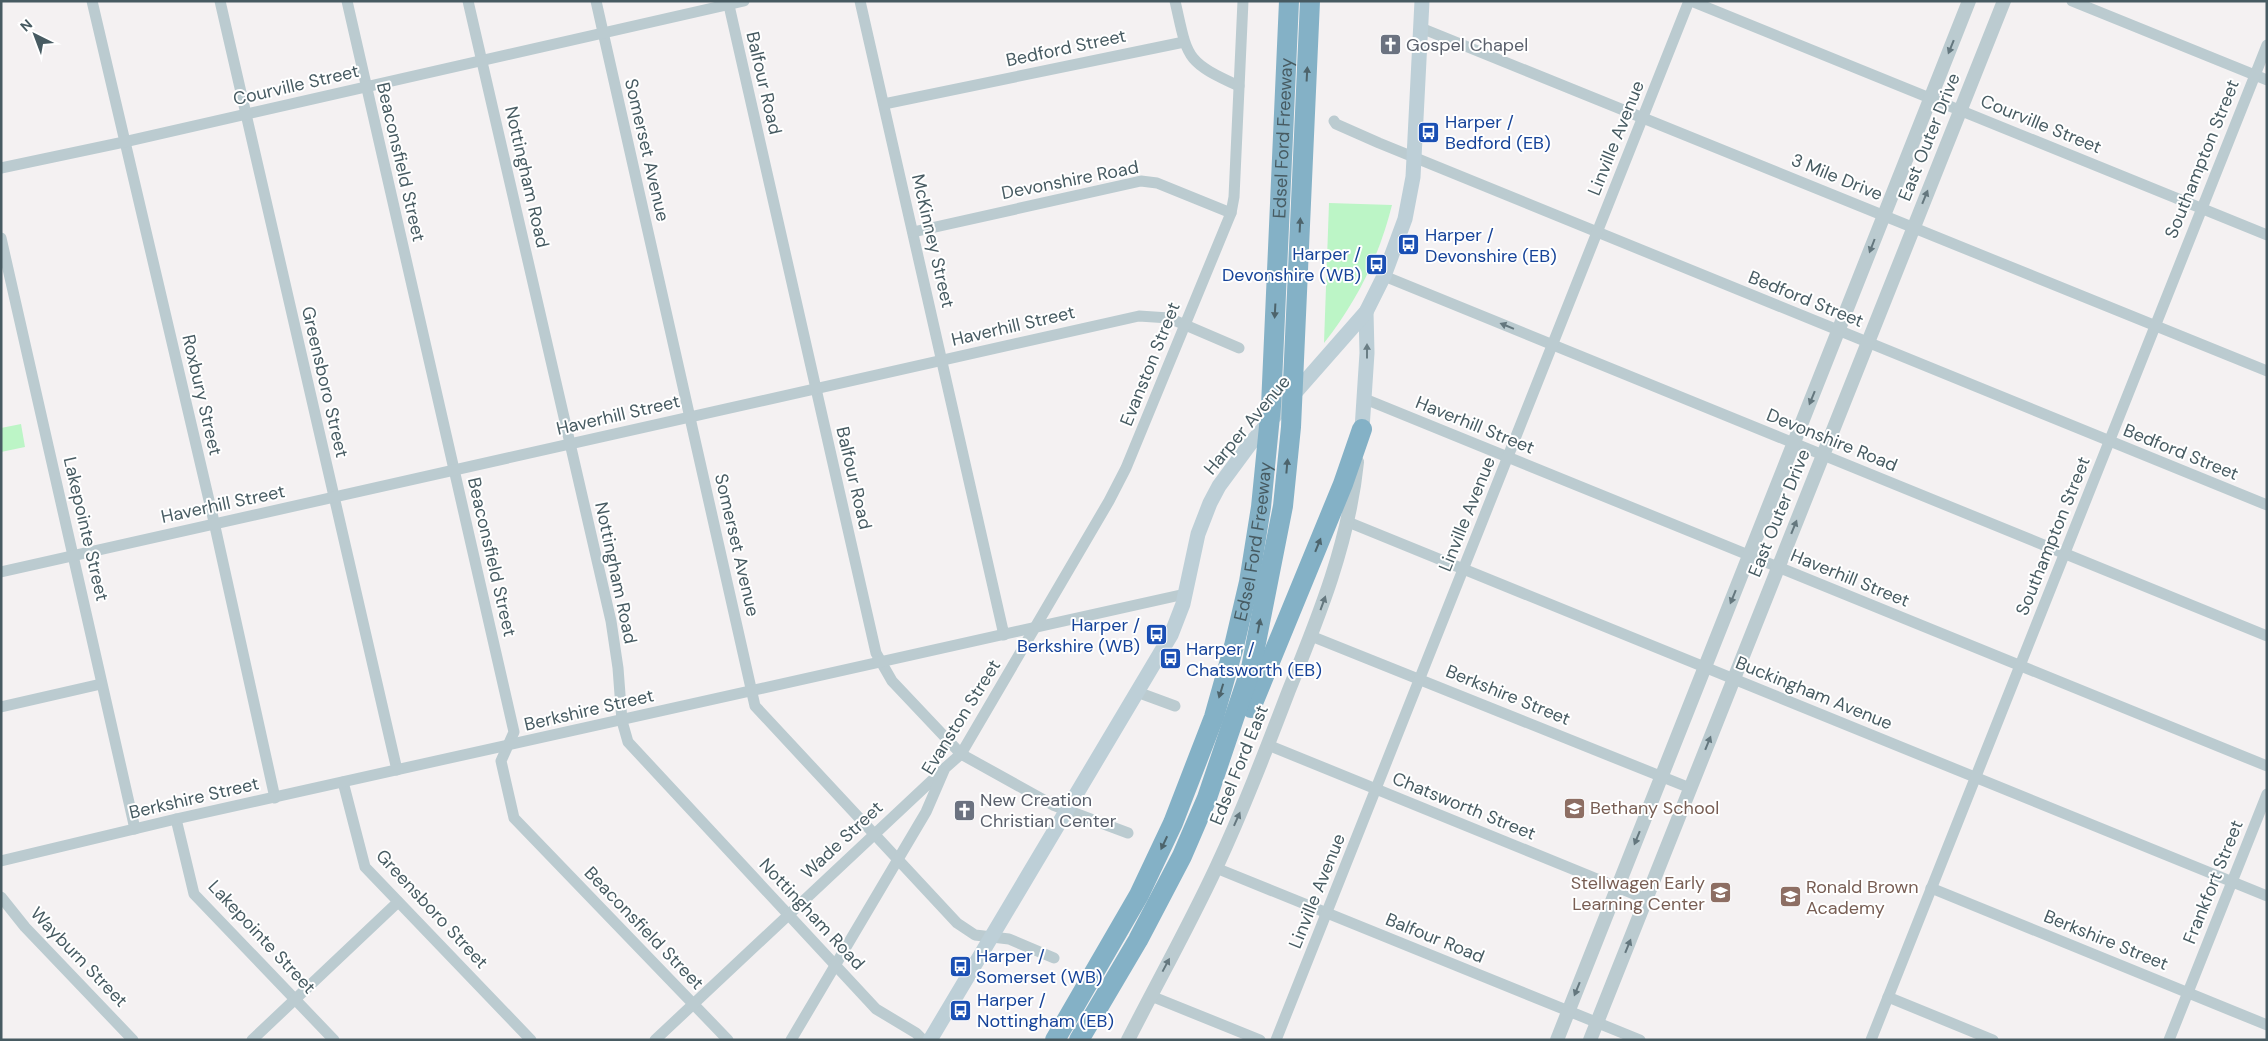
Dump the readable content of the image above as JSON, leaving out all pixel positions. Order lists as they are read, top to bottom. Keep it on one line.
{"streets":{"highway":["Edsel Ford Freeway"],"main road":["Harper Avenue","Edsel Ford East"],"street":["Bedford Street","Balfour Road","Courville Street","East Outer Drive","Linville Avenue","Somerset Avenue","Southampton Street","Beaconsfield Street","Nottingham Road","3 Mile Drive","Devonshire Road","McKinney Street","Haverhill Street","Evanston Street","Greensboro Street","Roxbury Street","Lakepointe Street","Buckingham Avenue","Berkshire Street","Chatsworth Street","Wade Street","Frankfort Street","Wayburn Street"]},"crossings":[["Bedford Street","East Outer Drive"],["Bedford Street","Linville Avenue"],["Bedford Street","Southampton Street"],["Bedford Street","McKinney Street"],["Bedford Street","Harper Avenue"],["Balfour Road","Courville Street"],["Balfour Road","East Outer Drive"],["Balfour Road","Linville Avenue"],["Balfour Road","Haverhill Street"],["Balfour Road","Evanston Street"],["Balfour Road","Harper Avenue"],["Balfour Road","Berkshire Street"],["Balfour Road","Edsel Ford East"],["Courville Street","East Outer Drive"],["Courville Street","Linville Avenue"],["Courville Street","Somerset Avenue"],["Courville Street","Southampton Street"],["Courville Street","Beaconsfield Street"],["Courville Street","Nottingham Road"],["Courville Street","Greensboro Street"],["Courville Street","Roxbury Street"],["East Outer Drive","3 Mile Drive"],["East Outer Drive","Devonshire Road"],["East Outer Drive","Haverhill Street"],["East Outer Drive","Buckingham Avenue"],["East Outer Drive","Berkshire Street"],["East Outer Drive","Chatsworth Street"],["Linville Avenue","3 Mile Drive"],["Linville Avenue","Devonshire Road"],["Linville Avenue","Haverhill Street"],["Linville Avenue","Buckingham Avenue"],["Linville Avenue","Berkshire Street"],["Linville Avenue","Chatsworth Street"],["Somerset Avenue","Haverhill Street"],["Somerset Avenue","Evanston Street"],["Somerset Avenue","Harper Avenue"],["Somerset Avenue","Berkshire Street"],["Somerset Avenue","Wade Street"],["Southampton Street","3 Mile Drive"],["Southampton Street","Devonshire Road"],["Southampton Street","Haverhill Street"],["Southampton Street","Buckingham Avenue"],["Southampton Street","Berkshire Street"],["Beaconsfield Street","Haverhill Street"],["Beaconsfield Street","Berkshire Street"],["Beaconsfield Street","Wade Street"],["Nottingham Road","Haverhill Street"],["Nottingham Road","Evanston Street"],["Nottingham Road","Berkshire Street"],["Nottingham Road","Wade Street"],["3 Mile Drive","Harper Avenue"],["Devonshire Road","McKinney Street"],["Devonshire Road","Evanston Street"],["Devonshire Road","Harper Avenue"],["McKinney Street","Haverhill Street"],["McKinney Street","Berkshire Street"],["Haverhill Street","Evanston Street"],["Haverhill Street","Greensboro Street"],["Haverhill Street","Roxbury Street"],["Haverhill Street","Lakepointe Street"],["Haverhill Street","Edsel Ford East"],["Evanston Street","Berkshire Street"],["Evanston Street","Wade Street"],["Greensboro Street","Berkshire Street"],["Roxbury Street","Berkshire Street"],["Harper Avenue","Berkshire Street"],["Harper Avenue","Edsel Ford East"],["Lakepointe Street","Berkshire Street"],["Buckingham Avenue","Edsel Ford East"],["Buckingham Avenue","Frankfort Street"],["Berkshire Street","Edsel Ford East"],["Berkshire Street","Frankfort Street"],["Edsel Ford East","Chatsworth Street"]],"one_way":["Edsel Ford East"],"places":{"church":["Gospel Chapel","New Creation Christian Center"],"bus stop":["Harper / Bedford (EB)","Harper / Devonshire (EB)","Harper / Devonshire (WB)","Harper / Berkshire (WB)","Harper / Chatsworth (EB)","Harper / Somerset (WB)","Harper / Nottingham (EB)"],"school or university":["Bethany School","Stellwagen Early Learning Center","Ronald Brown Academy"]},"north":"top left"}
